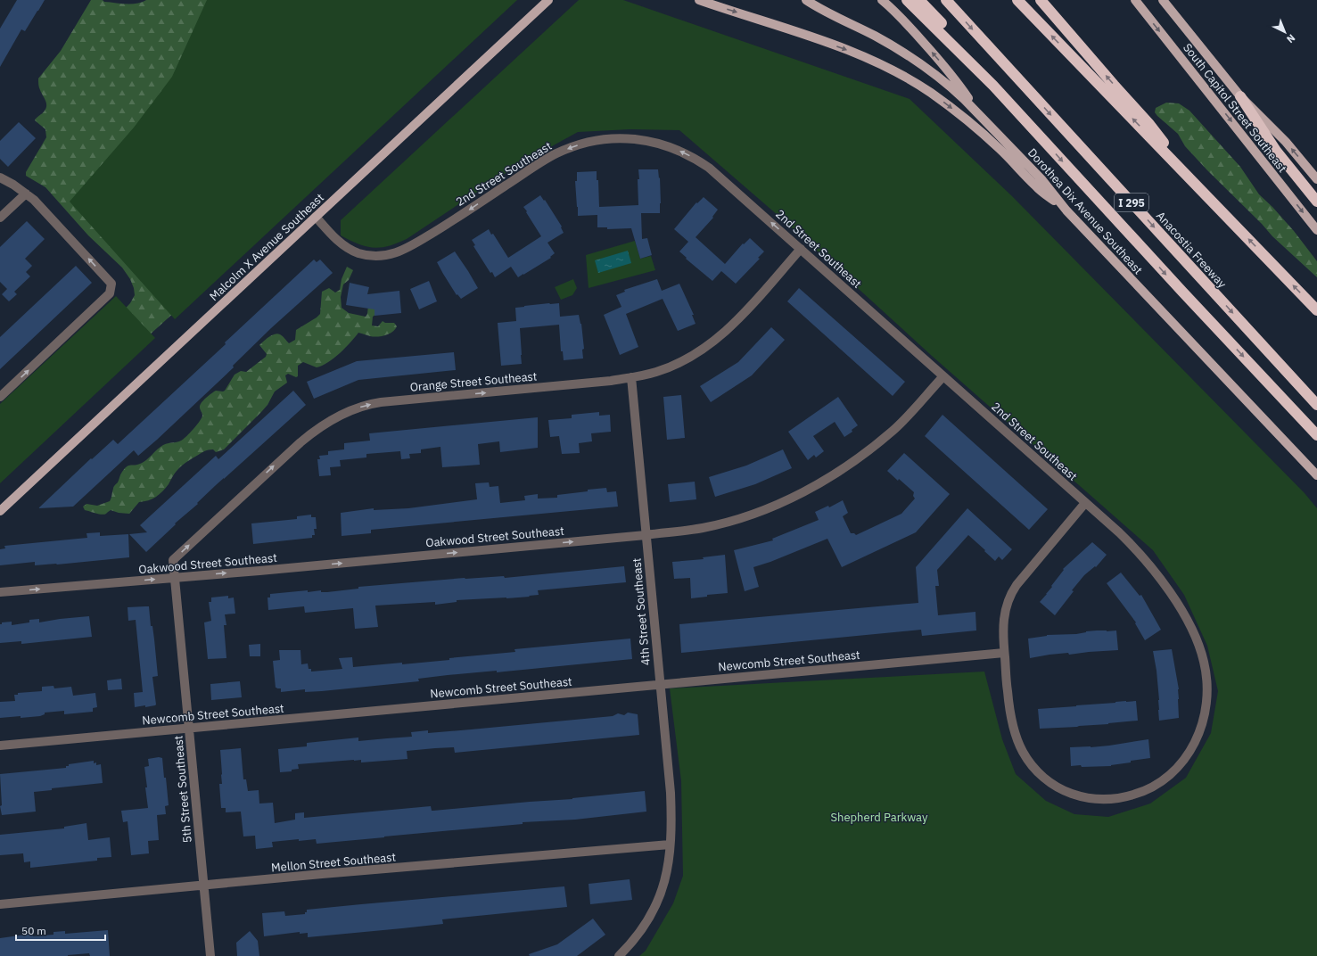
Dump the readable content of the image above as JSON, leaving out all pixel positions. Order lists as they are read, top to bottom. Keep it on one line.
{"streets":{"highway":["I 295","Anacostia Freeway"],"main road":["South Capitol Street Southeast","Dorothea Dix Avenue Southeast","Malcolm X Avenue Southeast"],"street":["2nd Street Southeast","Orange Street Southeast","Oakwood Street Southeast","4th Street Southeast","Newcomb Street Southeast","5th Street Southeast","Mellon Street Southeast"]},"crossings":[["2nd Street Southeast","Malcolm X Avenue Southeast"],["2nd Street Southeast","Orange Street Southeast"],["2nd Street Southeast","Oakwood Street Southeast"],["2nd Street Southeast","Newcomb Street Southeast"],["Orange Street Southeast","Oakwood Street Southeast"],["Orange Street Southeast","4th Street Southeast"],["Orange Street Southeast","5th Street Southeast"],["Oakwood Street Southeast","4th Street Southeast"],["Oakwood Street Southeast","5th Street Southeast"],["4th Street Southeast","Newcomb Street Southeast"],["4th Street Southeast","Mellon Street Southeast"],["Newcomb Street Southeast","5th Street Southeast"],["5th Street Southeast","Mellon Street Southeast"]],"one_way":["Orange Street Southeast","Oakwood Street Southeast"],"parks":["Shepherd Parkway"],"scale_bar":"50 m","north":"bottom right"}
